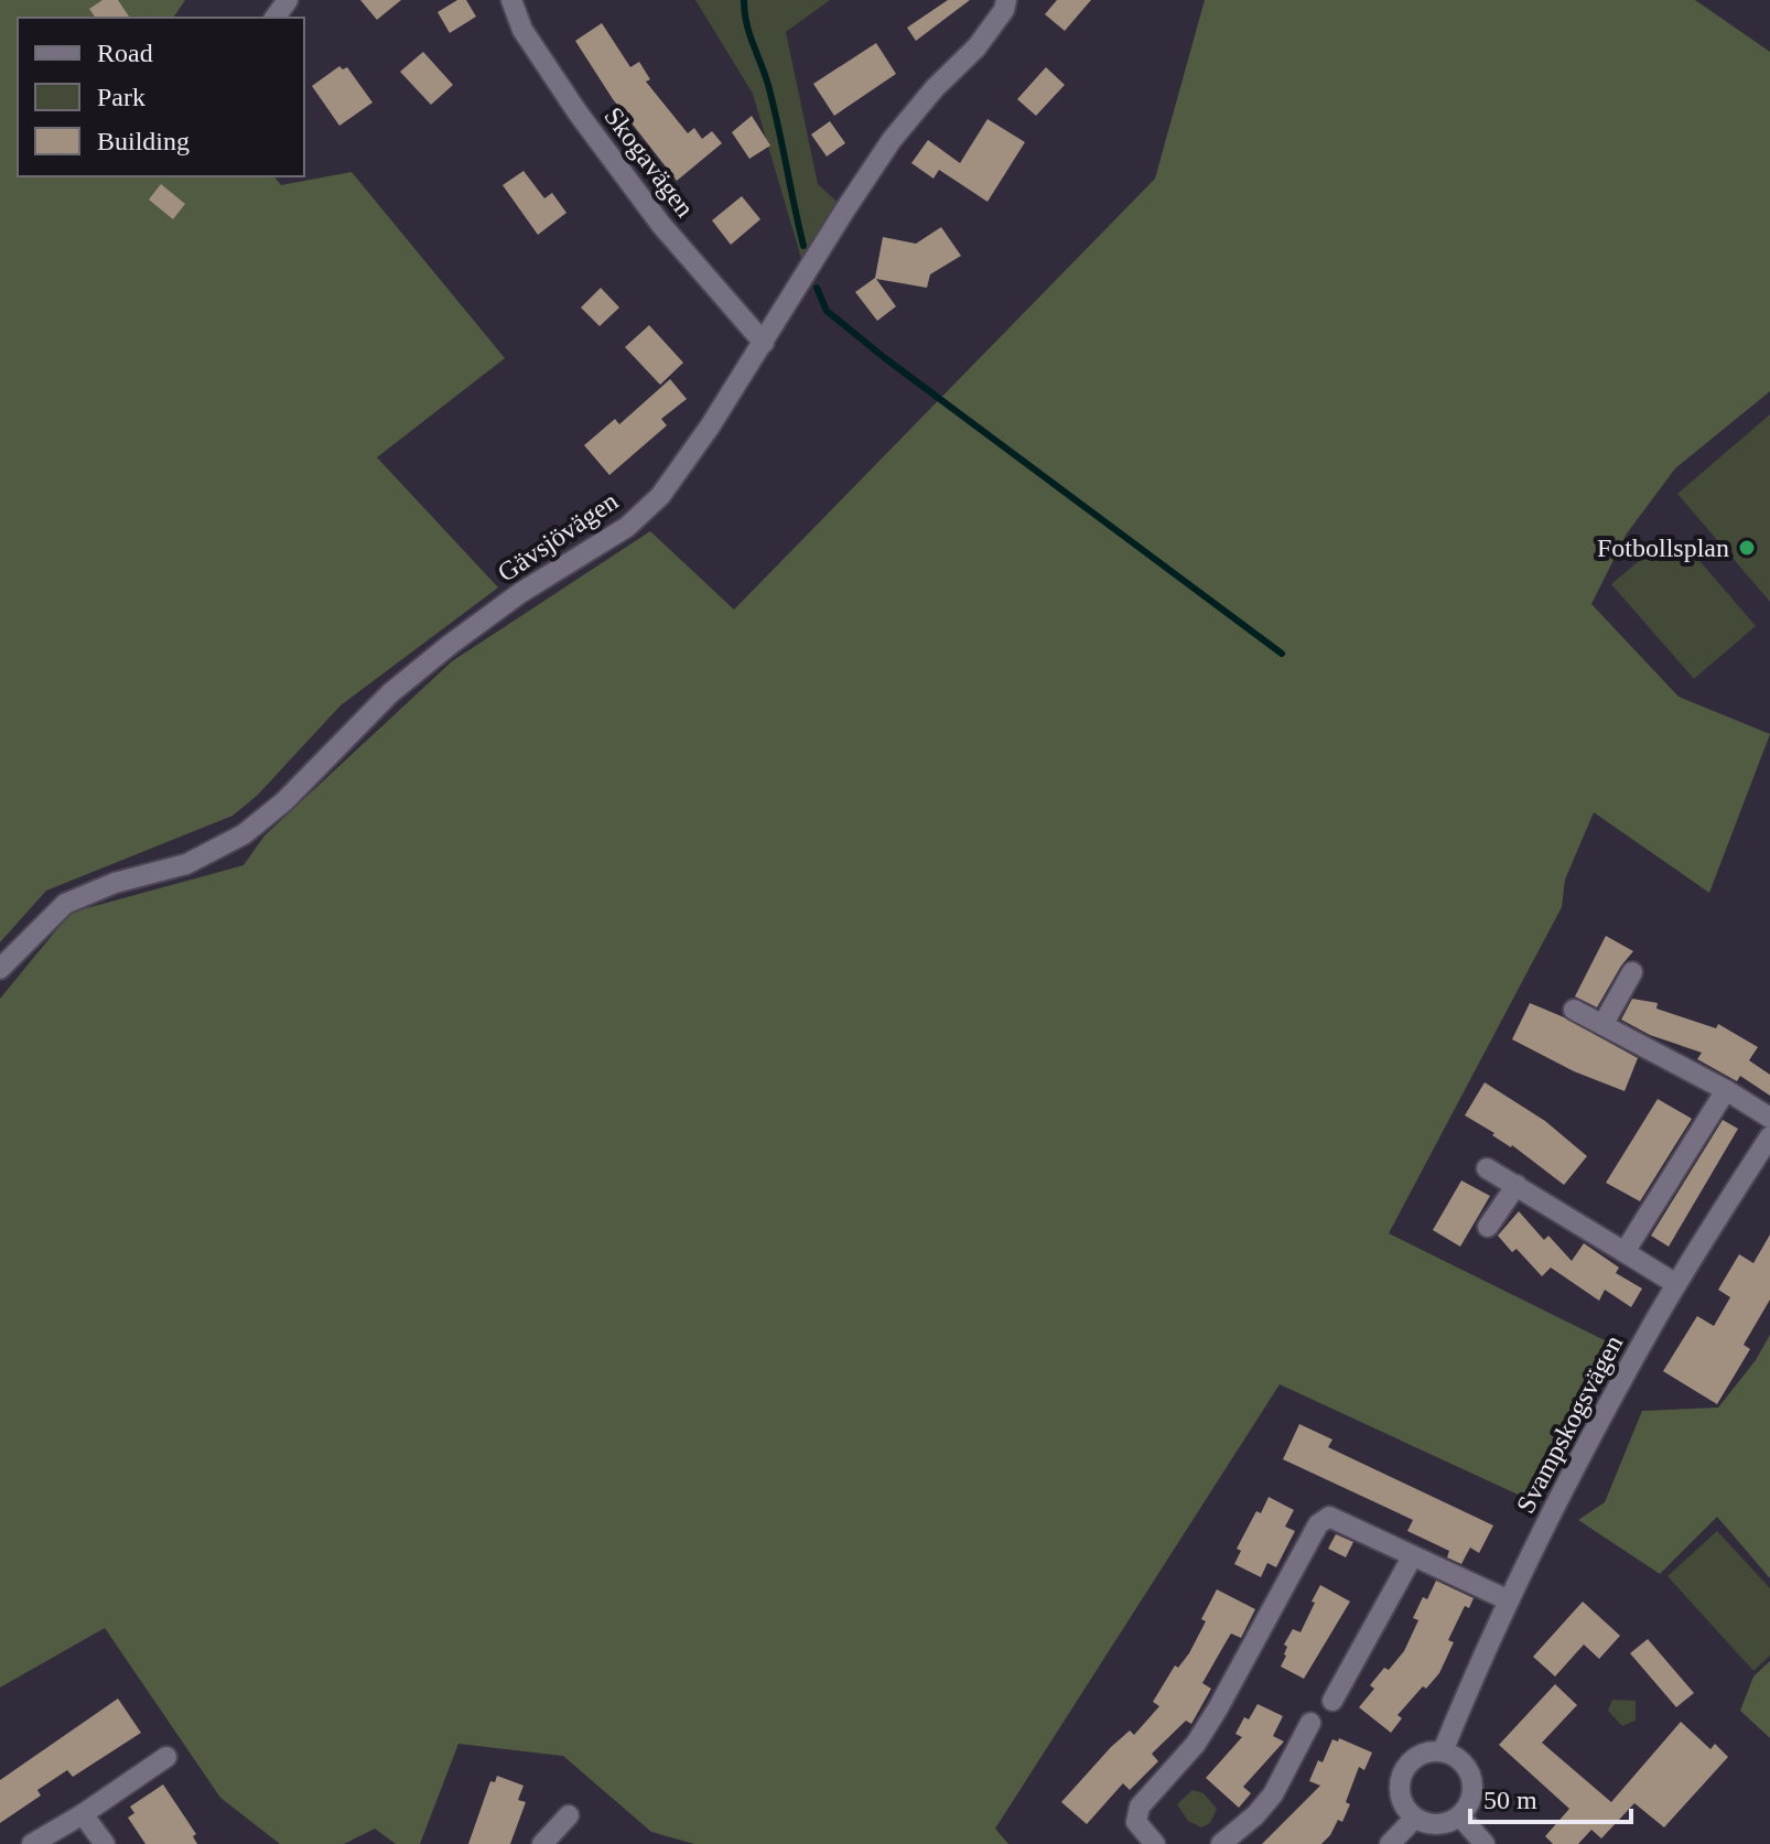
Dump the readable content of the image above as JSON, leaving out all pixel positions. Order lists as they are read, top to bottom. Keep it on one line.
{"streets":{"street":["Skogavägen","Gävsjövägen","Svampskogsvägen"]},"crossings":[["Skogavägen","Gävsjövägen"]],"places":["Fotbollsplan"],"legend":["Road","Park","Building"],"scale_bar":"50 m"}
